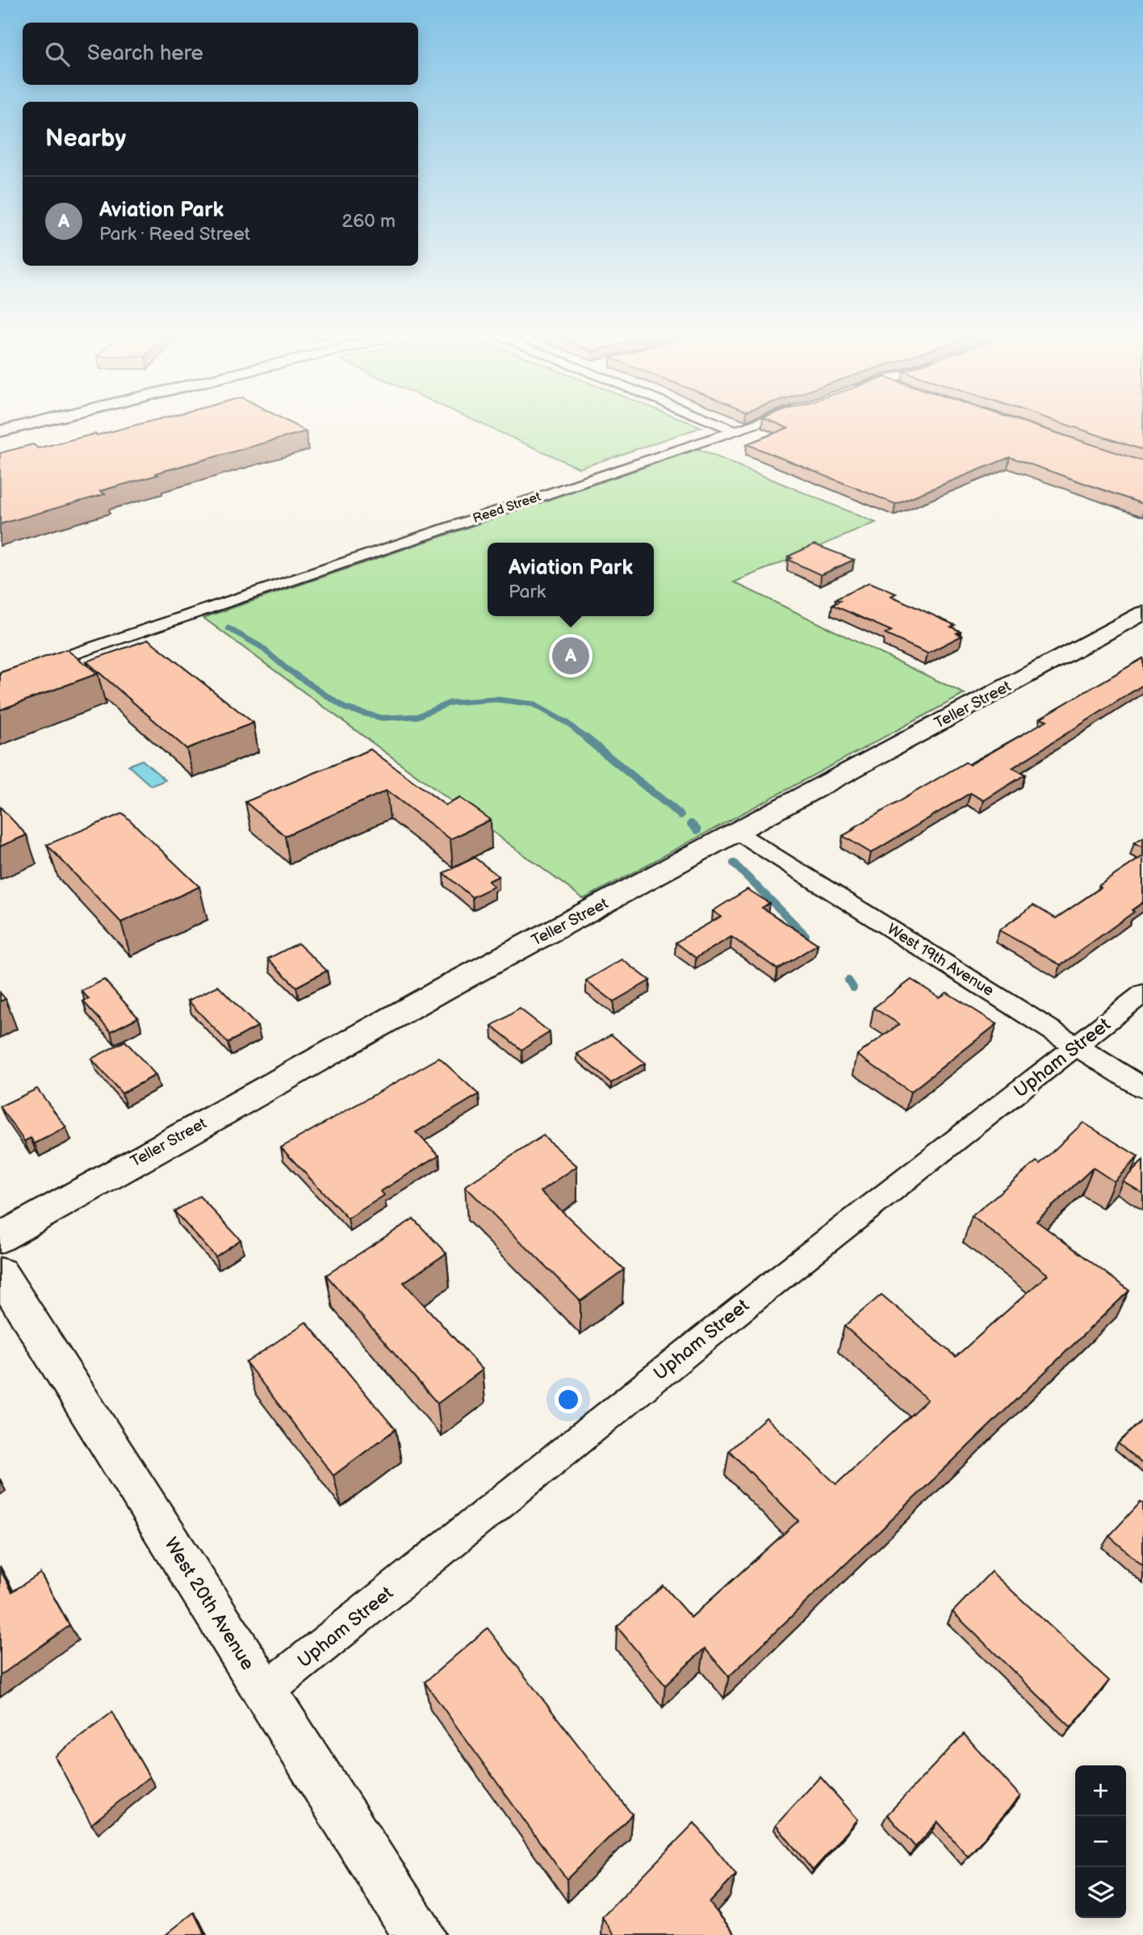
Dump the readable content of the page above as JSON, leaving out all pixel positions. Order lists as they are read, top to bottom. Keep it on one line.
{"streets":{"street":["Reed Street","Teller Street","West 19th Avenue","Upham Street","West 20th Avenue"]},"crossings":[["Teller Street","West 19th Avenue"],["West 19th Avenue","Upham Street"],["Upham Street","West 20th Avenue"]],"page":{"search":"Search here","heading":"Nearby","list":[{"mark":"A","name":"Aviation Park","note":"Park · Reed Street","value":"260 m"}],"popup":["Aviation Park","Park"],"pins":"A","map_buttons":["+","−"]}}
